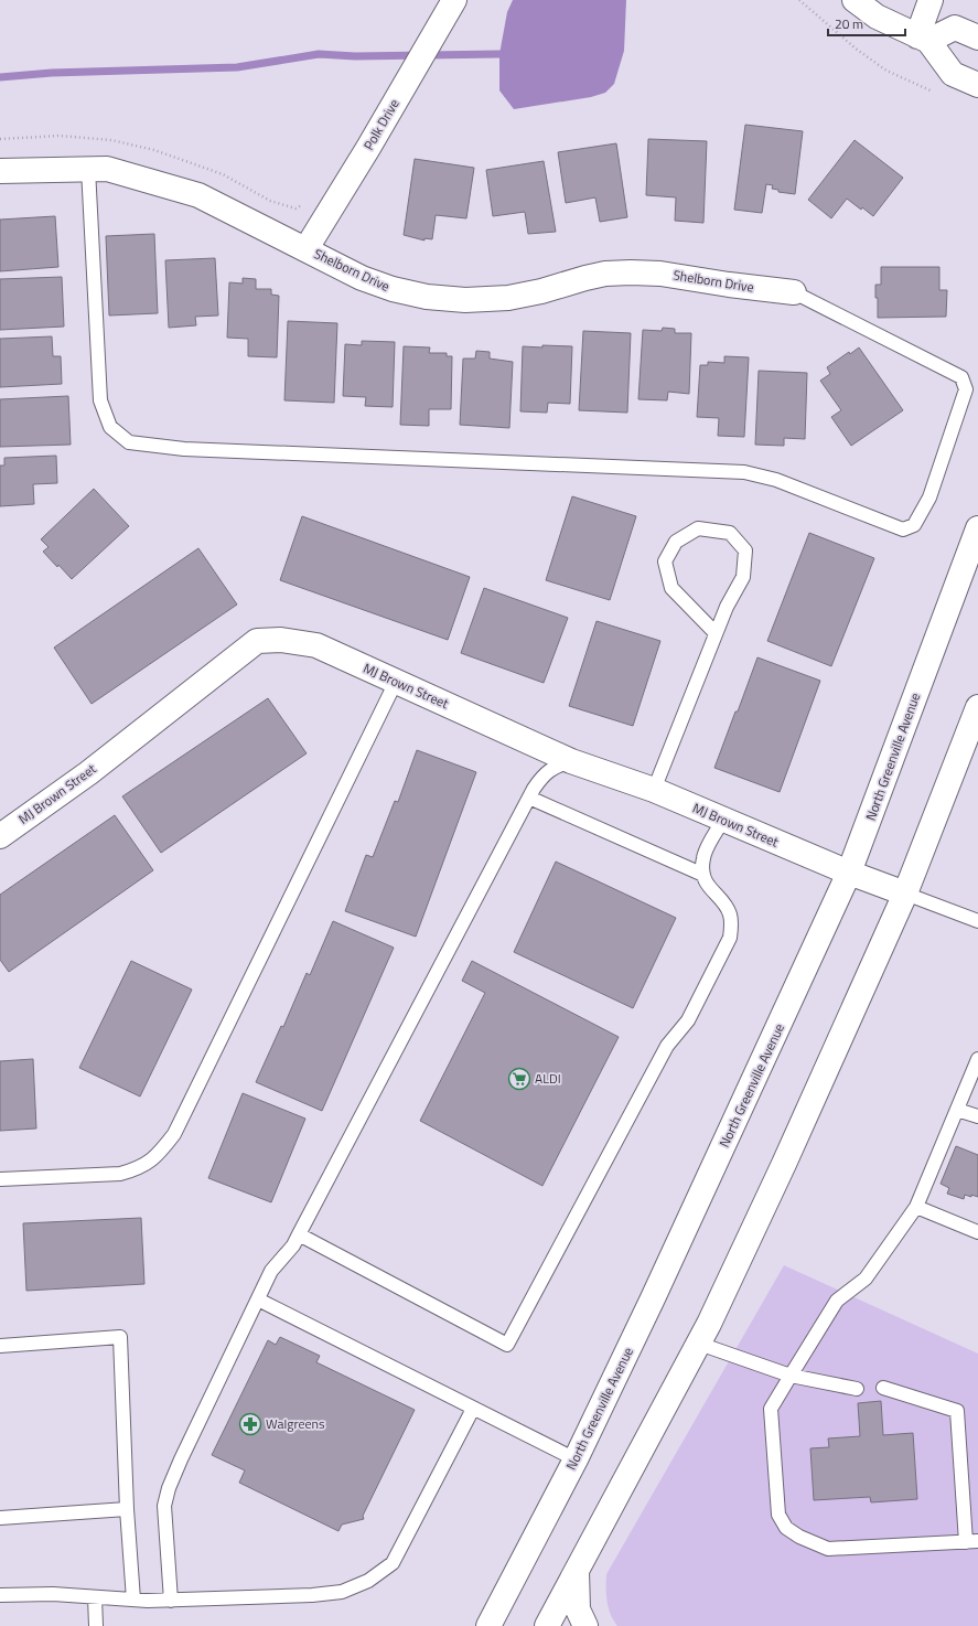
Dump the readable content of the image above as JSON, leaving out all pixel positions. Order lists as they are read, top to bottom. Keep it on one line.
{"streets":{"main road":["Polk Drive","Shelborn Drive","MJ Brown Street","North Greenville Avenue"]},"crossings":[["Polk Drive","Shelborn Drive"],["MJ Brown Street","North Greenville Avenue"]],"places":{"supermarket":["ALDI"],"pharmacy":["Walgreens"]},"scale_bar":"20 m"}
